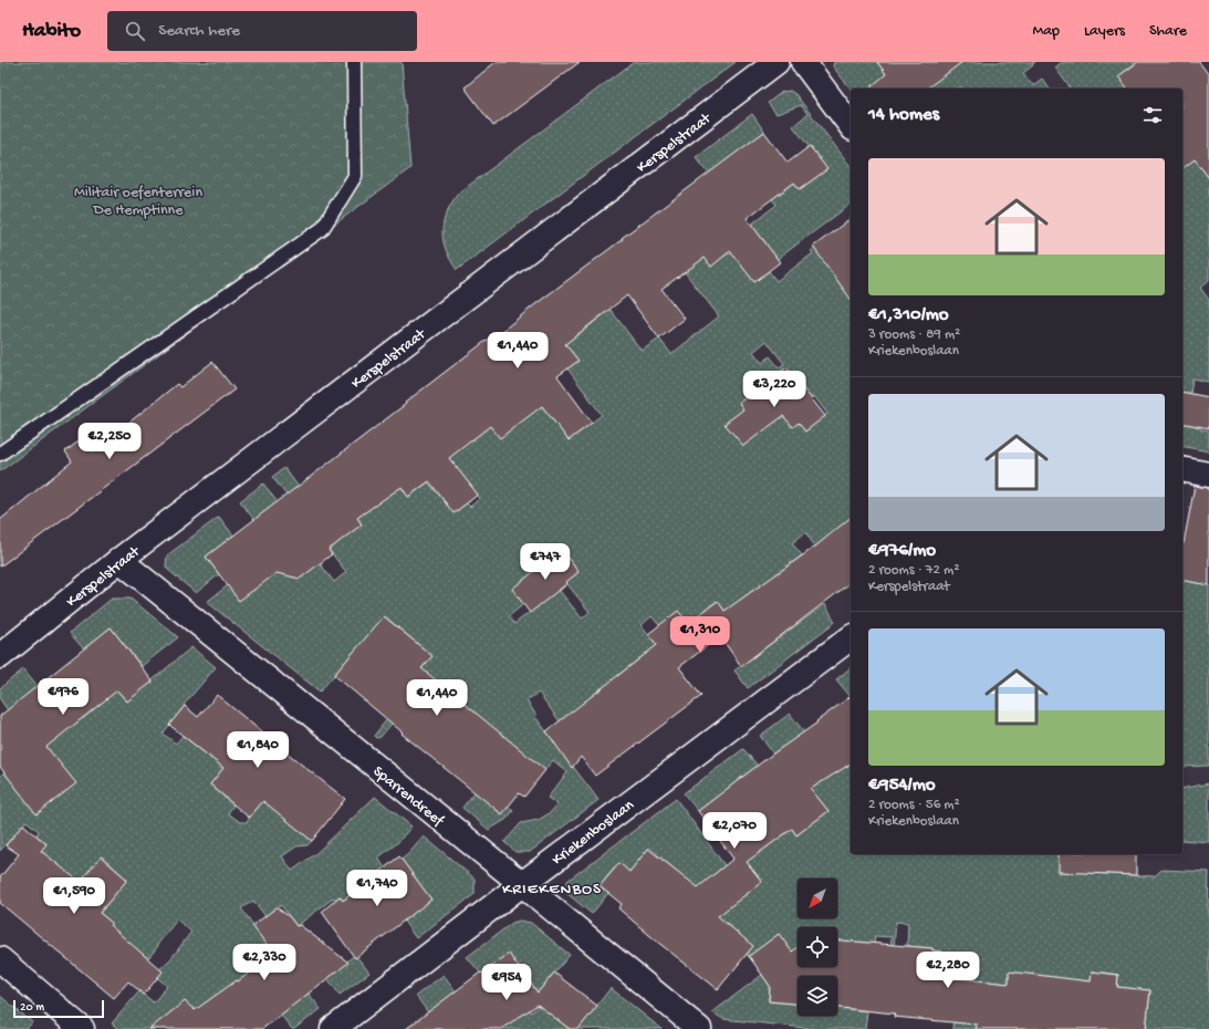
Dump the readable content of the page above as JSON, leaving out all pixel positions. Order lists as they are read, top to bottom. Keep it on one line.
{"streets":{"street":["Kerspelstraat","Sparrendreef","Kriekenboslaan"]},"crossings":[["Kerspelstraat","Sparrendreef"],["Sparrendreef","Kriekenboslaan"]],"districts":["KRIEKENBOS"],"parks":["Militair oefenterrein De Hemptinne"],"scale_bar":"20 m","north":"bottom left","page":{"header":"Habito","search":"Search here","nav":["Map","Layers","Share"],"heading":"14 homes","list":[{"name":"€1,310/mo","note":"3 rooms · 89 m² · Kriekenboslaan"},{"name":"€976/mo","note":"2 rooms · 72 m² · Kerspelstraat"},{"name":"€954/mo","note":"2 rooms · 56 m² · Kriekenboslaan"}],"price":["€1,440","€3,220","€2,250","€747","€1,310","€976","€1,440","€1,840","€2,070","€1,740","€1,590","€2,330","€2,280","€954"],"scale":"20 m"}}
